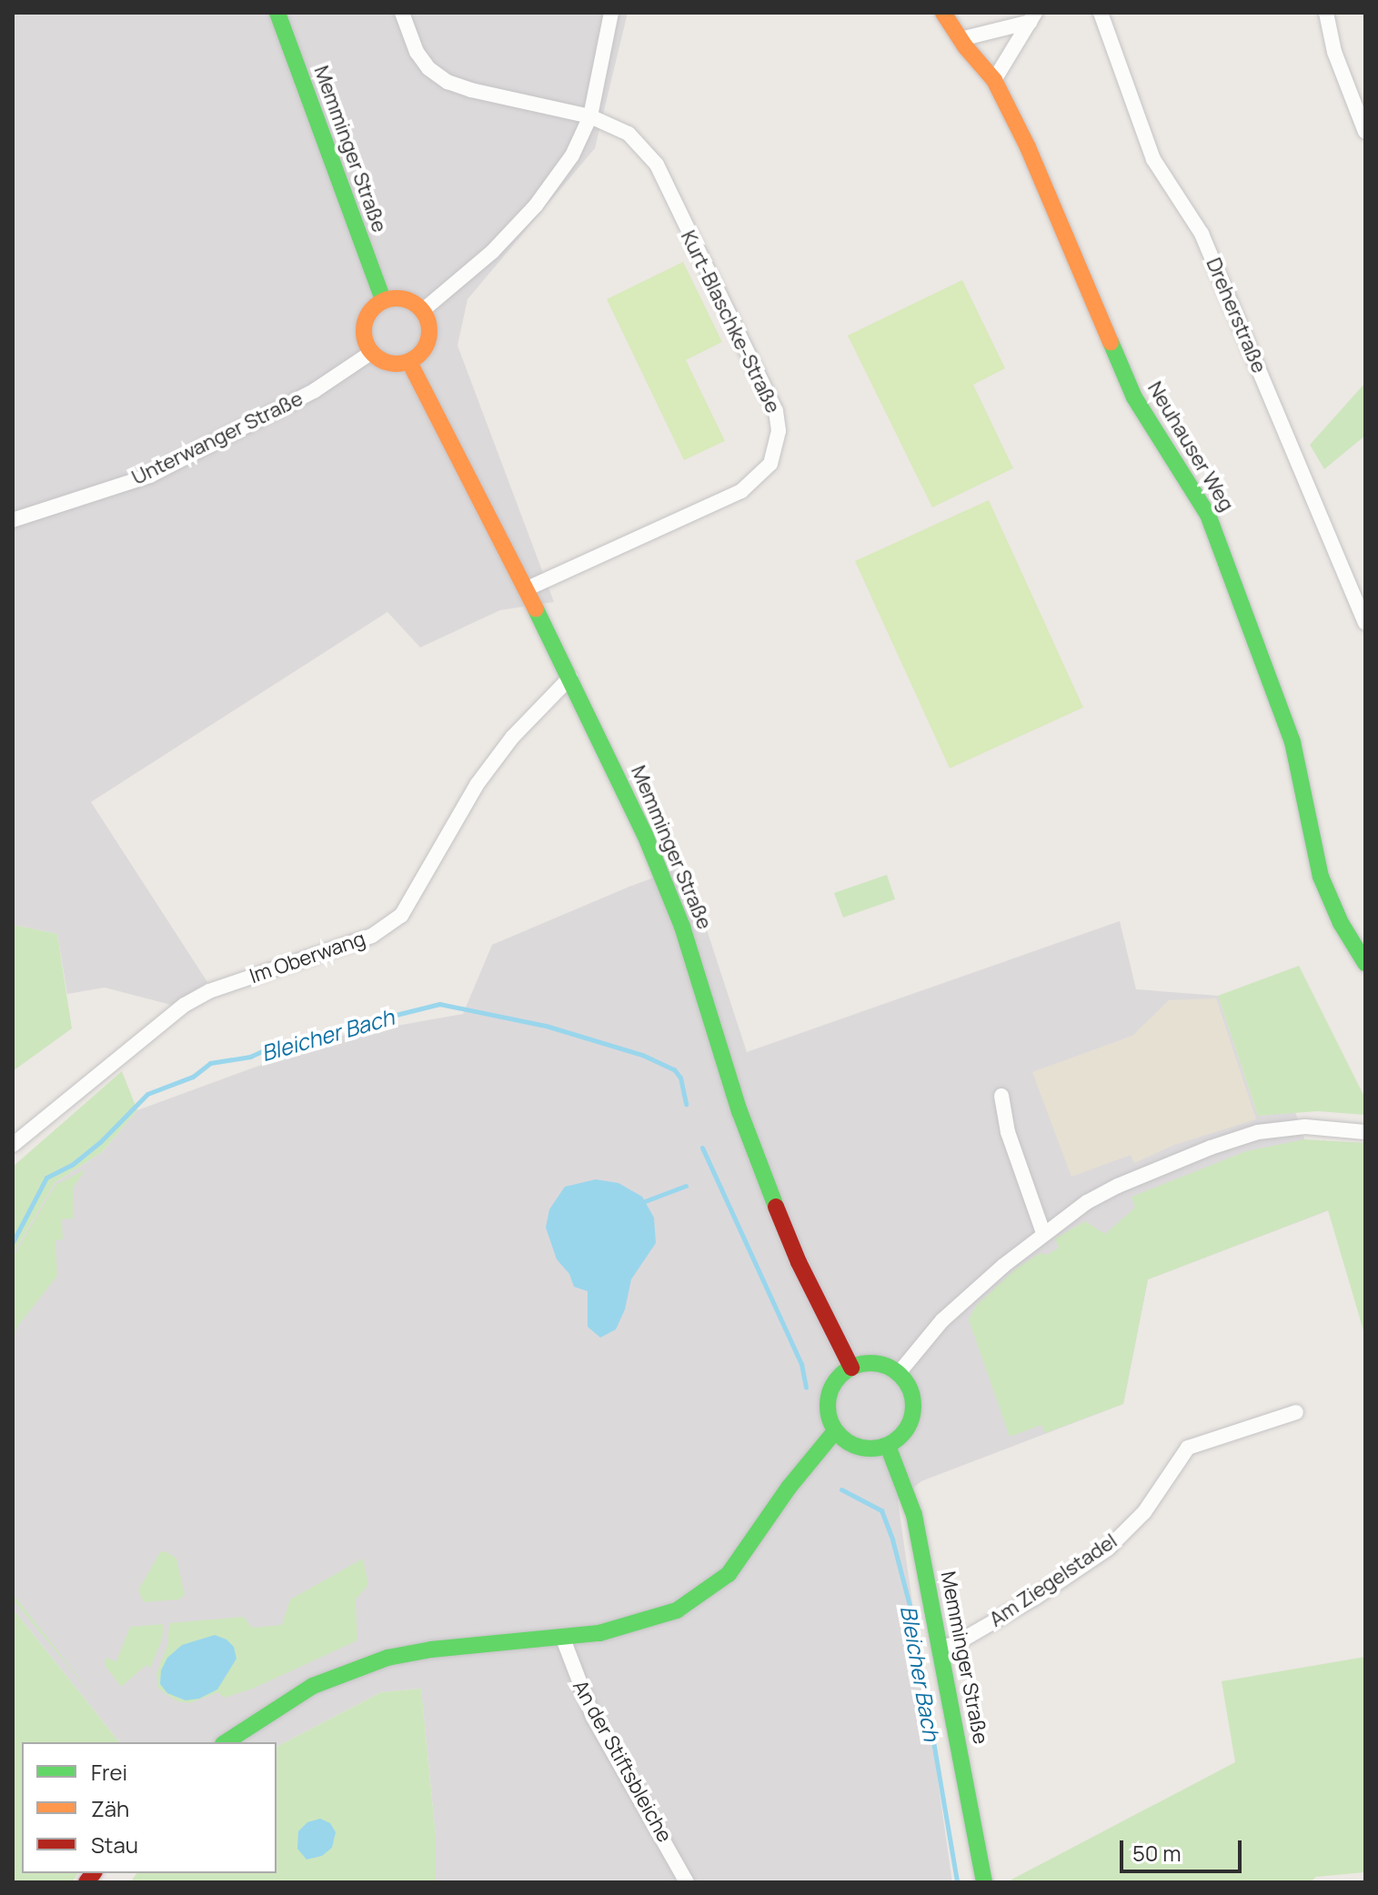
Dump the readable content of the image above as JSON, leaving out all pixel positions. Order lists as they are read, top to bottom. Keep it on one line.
{"streets":{"main road":["Memminger Straße","Neuhauser Weg"],"street":["Dreherstraße","Kurt-Blaschke-Straße","Unterwanger Straße","Im Oberwang","Am Ziegelstadel","An der Stiftsbleiche"]},"crossings":[["Memminger Straße","Kurt-Blaschke-Straße"],["Memminger Straße","Unterwanger Straße"],["Memminger Straße","Im Oberwang"],["Memminger Straße","Am Ziegelstadel"]],"water":["Bleicher Bach"],"legend":["Frei","Zäh","Stau"],"scale_bar":"50 m"}
